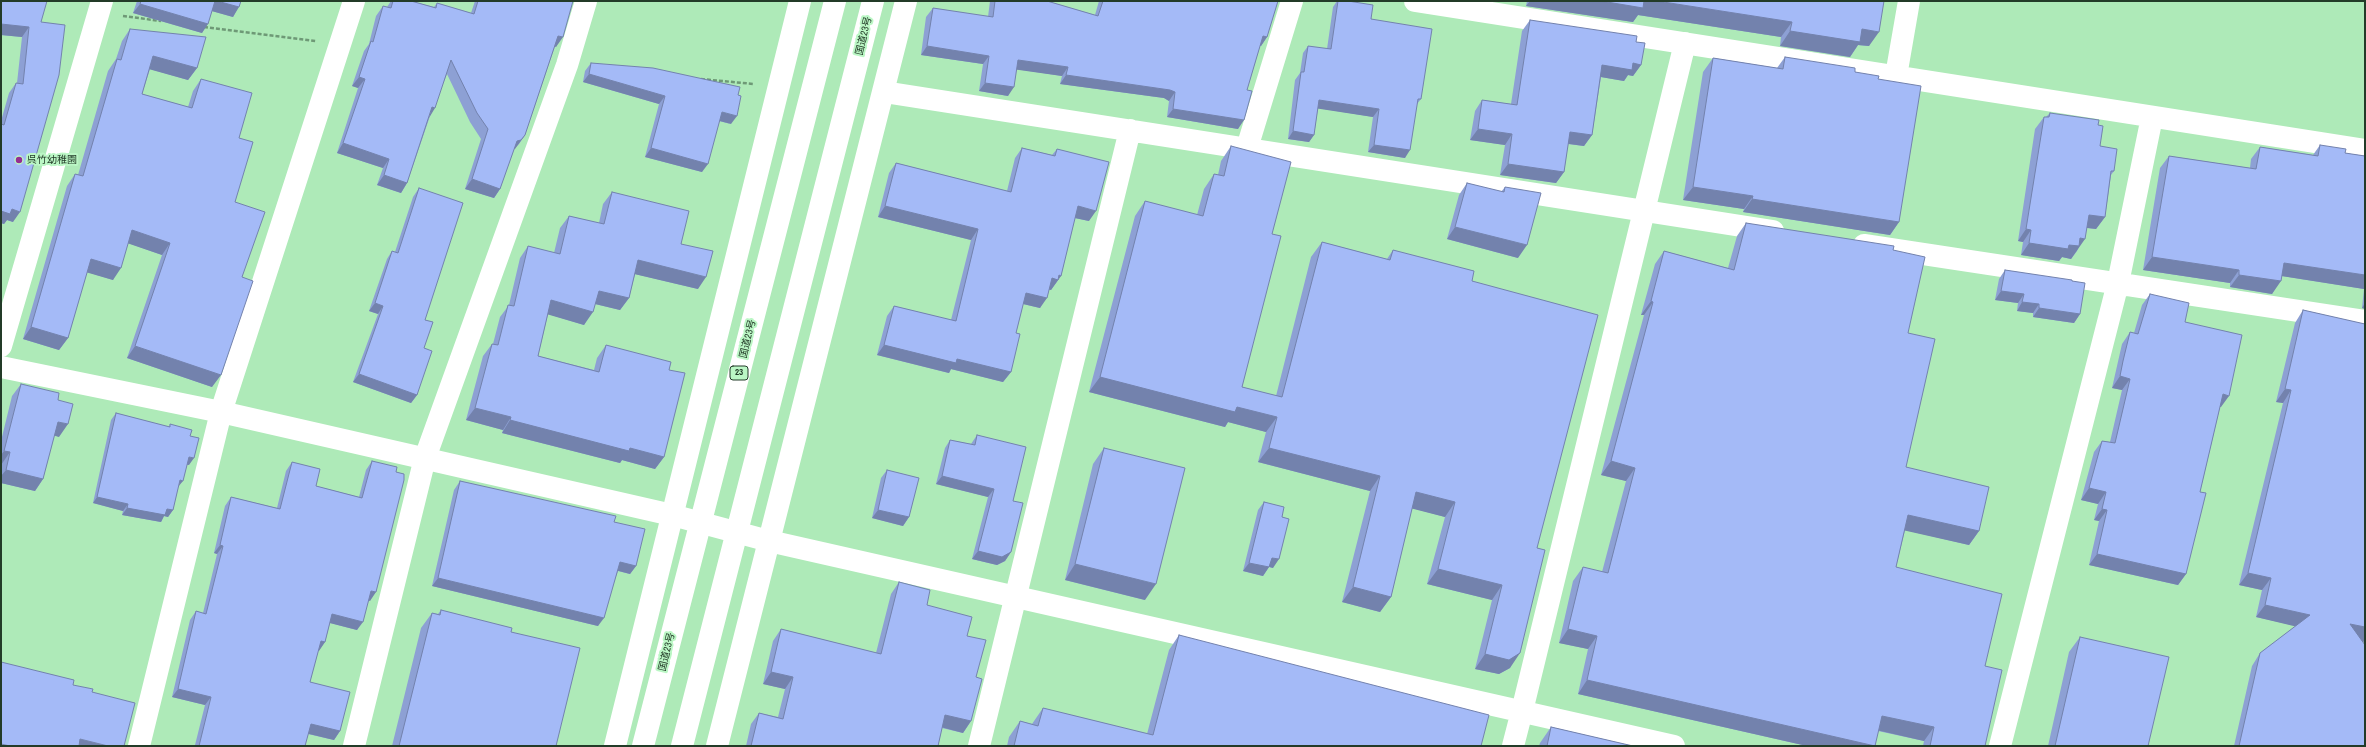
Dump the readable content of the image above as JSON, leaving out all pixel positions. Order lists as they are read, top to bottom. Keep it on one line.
{"streets":{"main road":["国道23号","23"]},"places":["呉竹幼稚園"]}
